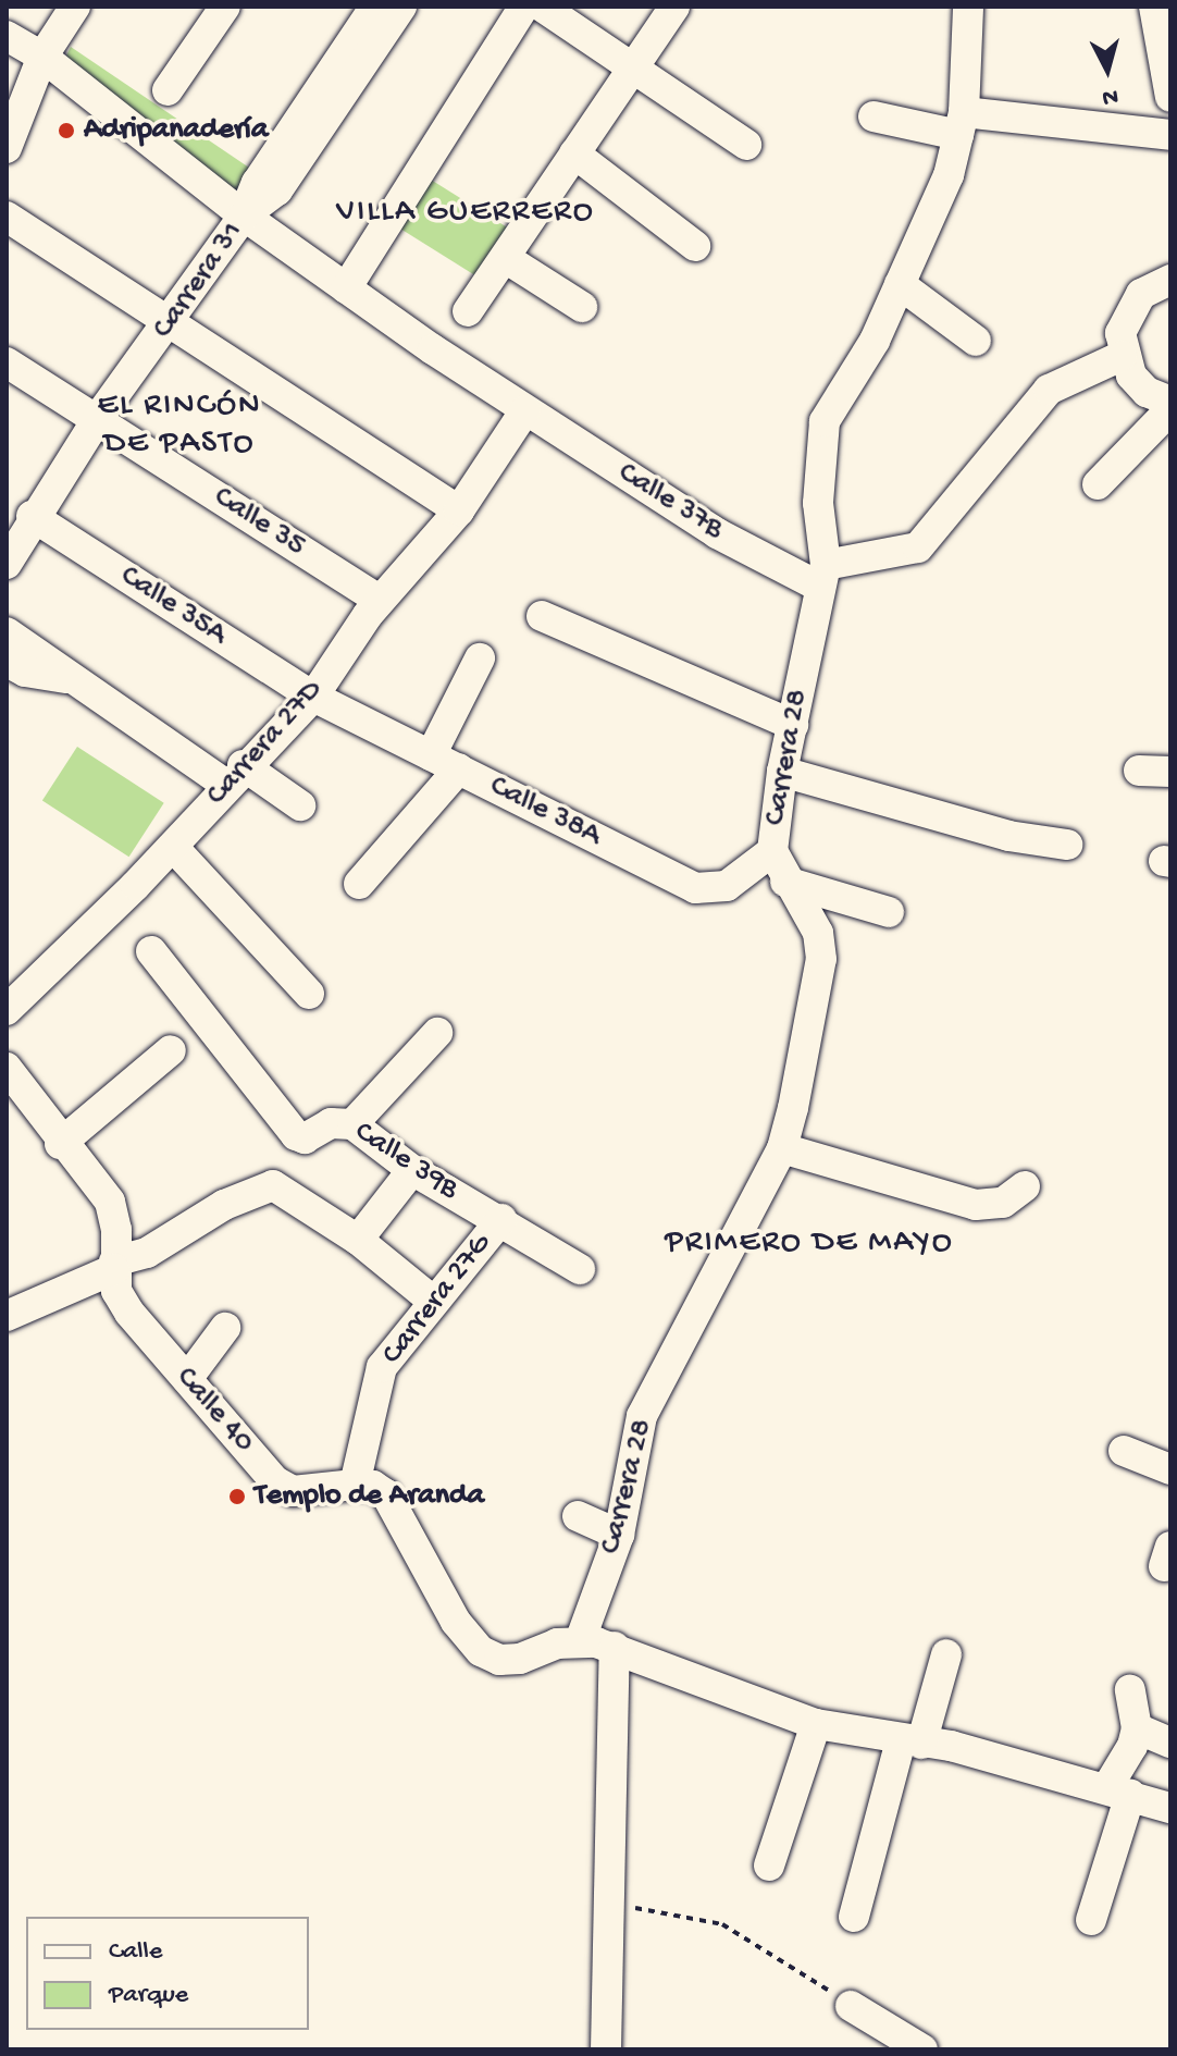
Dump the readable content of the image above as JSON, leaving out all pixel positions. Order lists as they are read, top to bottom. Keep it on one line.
{"streets":{"street":["Carrera 31","Calle 37B","Calle 35","Calle 35A","Carrera 27D","Carrera 28","Calle 38A","Calle 39B","Carrera 27G","Calle 40"]},"crossings":[["Carrera 31","Calle 37B"],["Carrera 31","Calle 35"],["Carrera 31","Calle 35A"],["Calle 37B","Carrera 27D"],["Calle 37B","Carrera 28"],["Calle 35","Carrera 27D"],["Calle 35A","Carrera 27D"],["Calle 35A","Calle 38A"],["Carrera 27D","Calle 38A"],["Carrera 28","Calle 38A"],["Calle 39B","Carrera 27G"],["Carrera 27G","Calle 40"]],"districts":["VILLA GUERRERO","EL RINCÓN DE PASTO","PRIMERO DE MAYO"],"places":["Adripanadería","Templo de Aranda"],"legend":["Calle","Parque"],"north":"bottom"}
